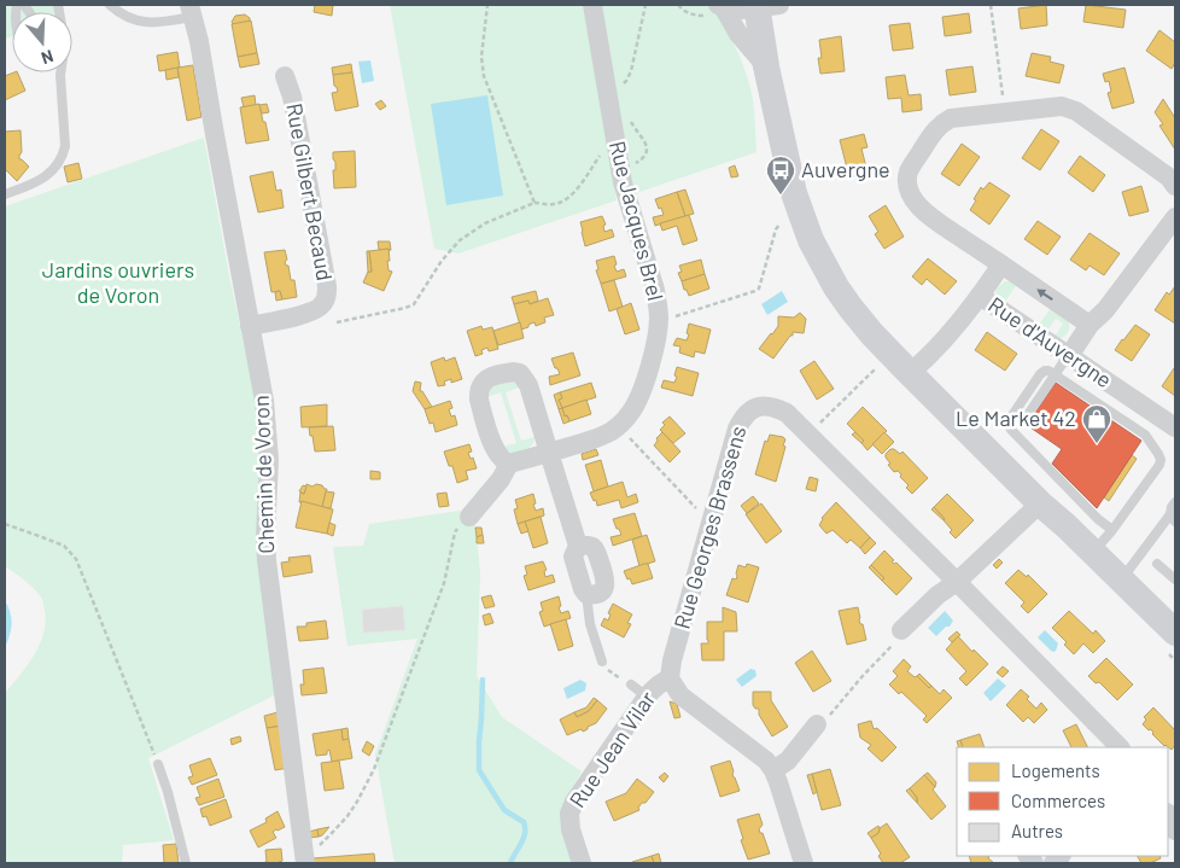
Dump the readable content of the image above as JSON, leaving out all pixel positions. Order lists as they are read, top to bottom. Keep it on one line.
{"streets":{"street":["Rue Gilbert Becaud","Rue Jacques Brel","Rue d'Auvergne","Chemin de Voron","Rue Georges Brassens","Rue Jean Vilar"]},"crossings":[["Rue Gilbert Becaud","Chemin de Voron"],["Rue Georges Brassens","Rue Jean Vilar"]],"parks":["Jardins ouvriers de Voron"],"places":{"bus stop":["Auvergne"],"shop":["Le Market 42"]},"legend":["Logements","Commerces","Autres"],"north":"bottom"}
